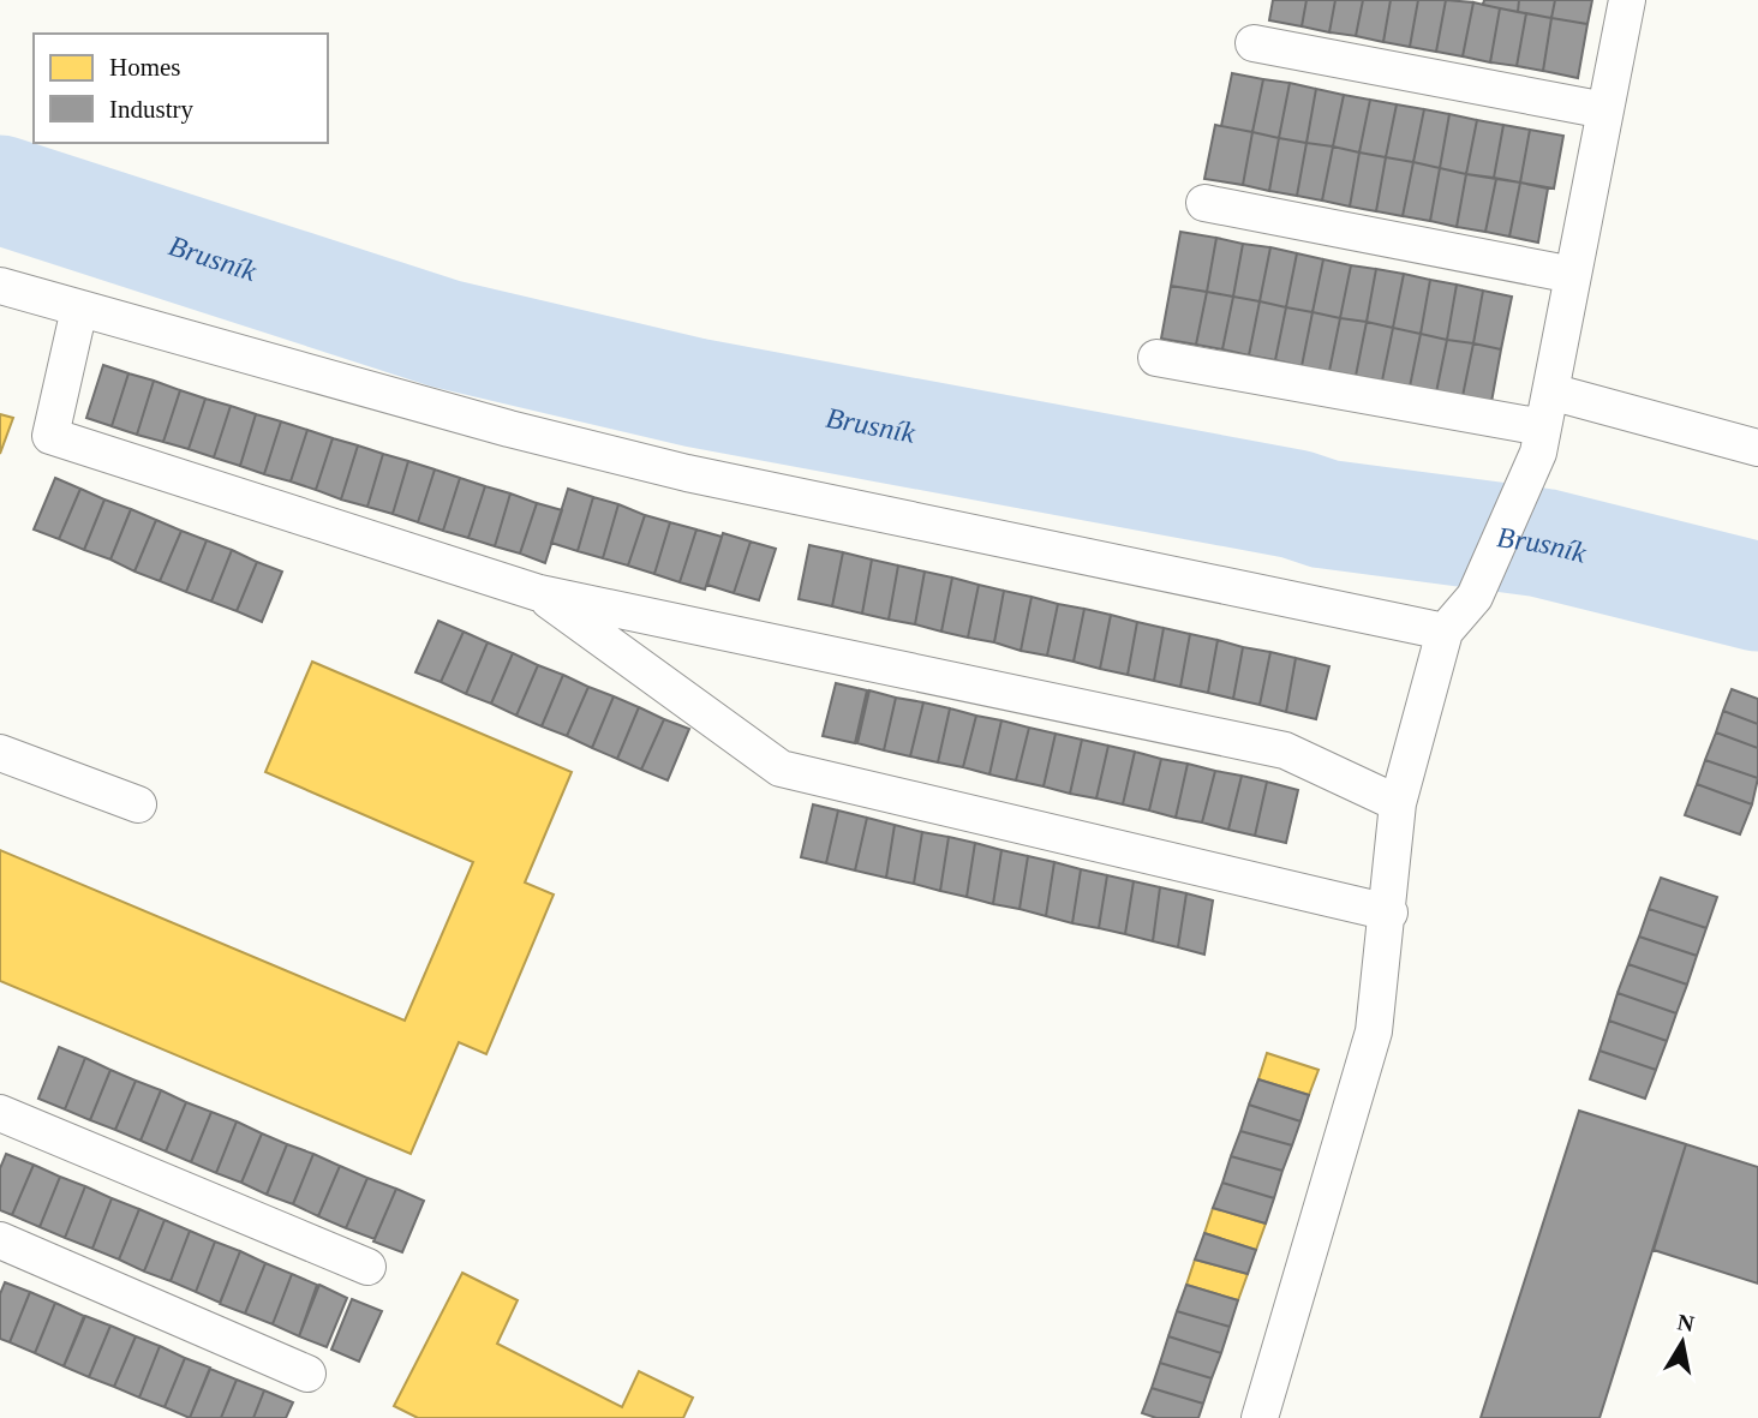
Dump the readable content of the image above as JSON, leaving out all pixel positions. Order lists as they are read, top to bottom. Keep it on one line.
{"water":["Brusník"],"legend":["Homes","Industry"],"north":"top"}
